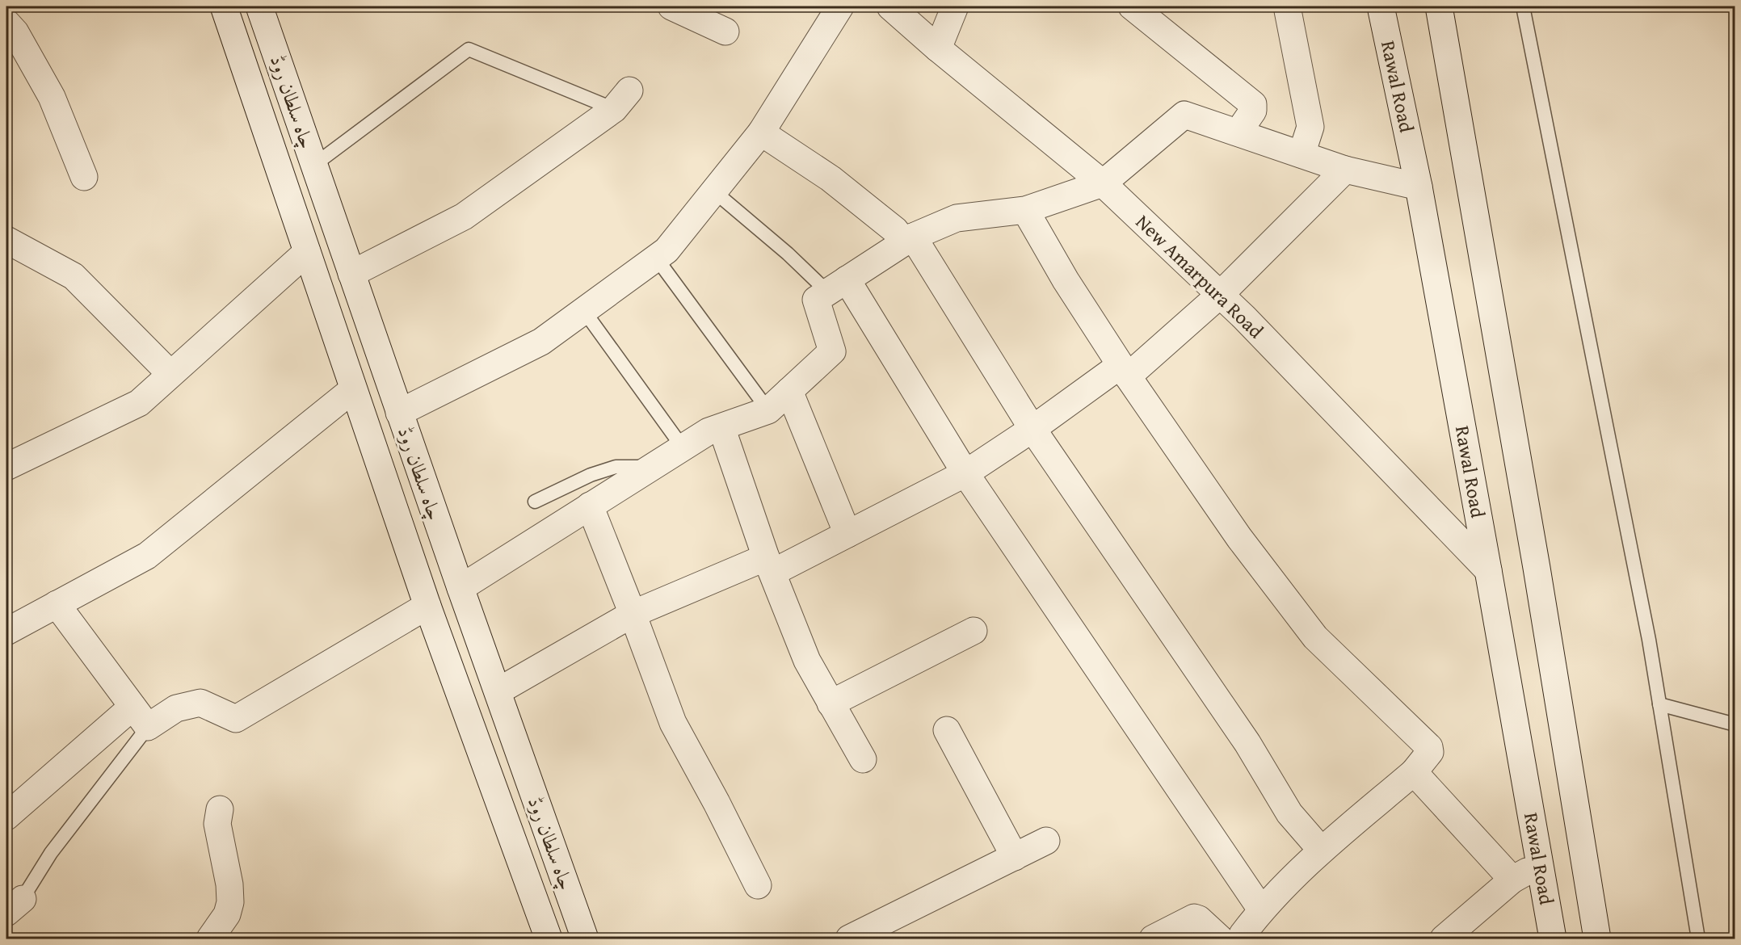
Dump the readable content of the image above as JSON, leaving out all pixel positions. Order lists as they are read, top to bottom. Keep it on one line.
{"streets":{"street":["Rawal Road","چاہ سلطان روڈ","New Amarpura Road"]},"crossings":[["Rawal Road","New Amarpura Road"]]}
